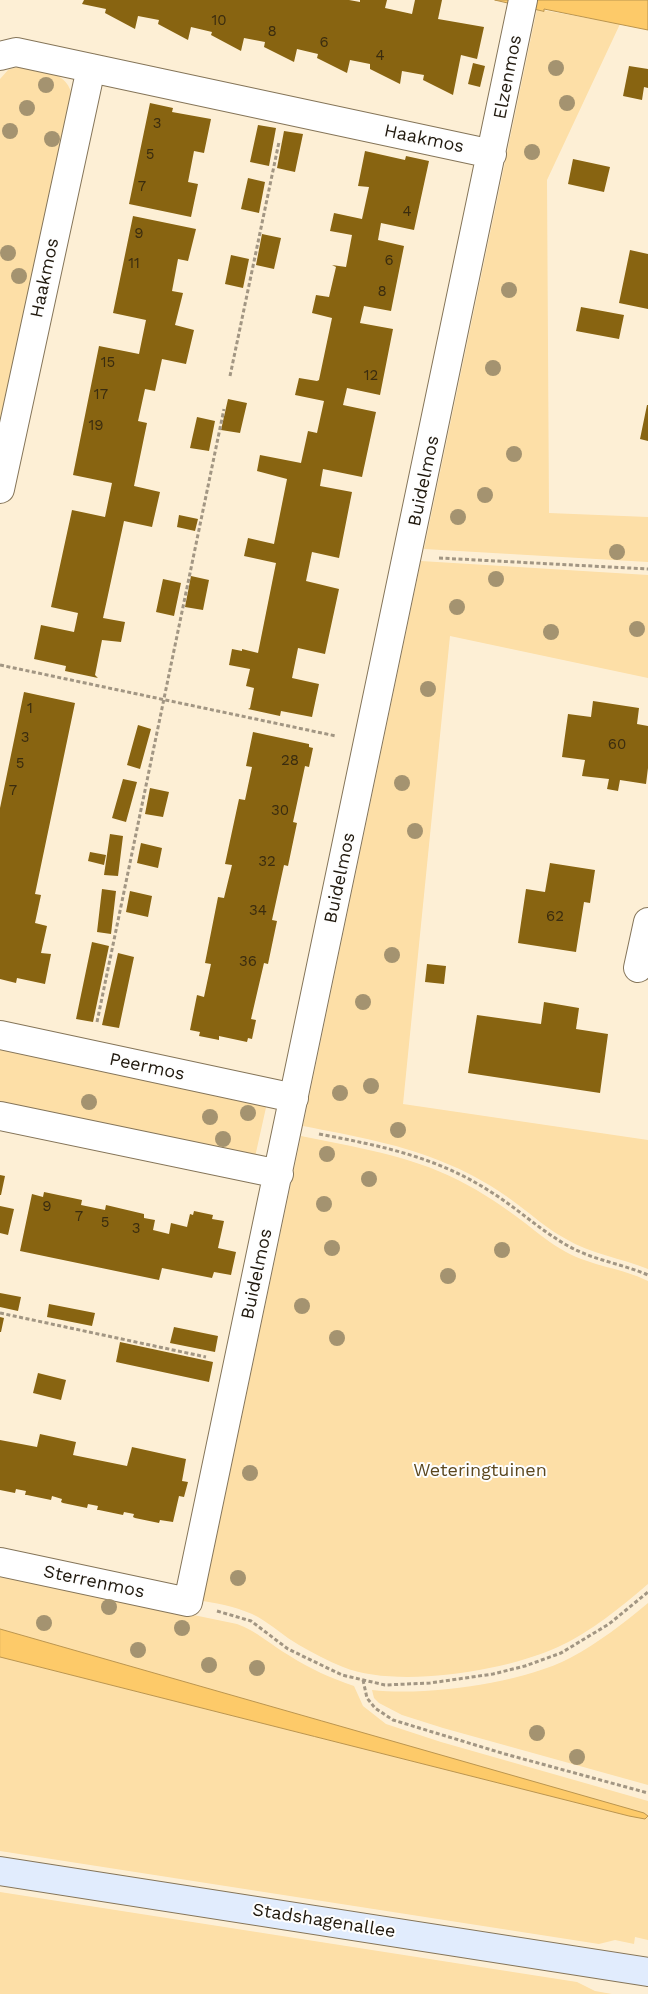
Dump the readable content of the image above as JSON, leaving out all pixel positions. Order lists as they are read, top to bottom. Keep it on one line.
{"streets":{"main road":["Stadshagenallee"],"street":["Elzenmos","Haakmos","Buidelmos","Peermos","Sterrenmos"]},"crossings":[["Elzenmos","Haakmos"],["Elzenmos","Buidelmos"],["Haakmos","Buidelmos"],["Buidelmos","Peermos"],["Buidelmos","Sterrenmos"]],"parks":["Weteringtuinen"],"house_numbers":["10","8","6","4","3","5","7","4","9","6","11","8","15","12","17","19","1","3","60","28","5","7","30","32","34","62","36","9","7","5","3"]}
